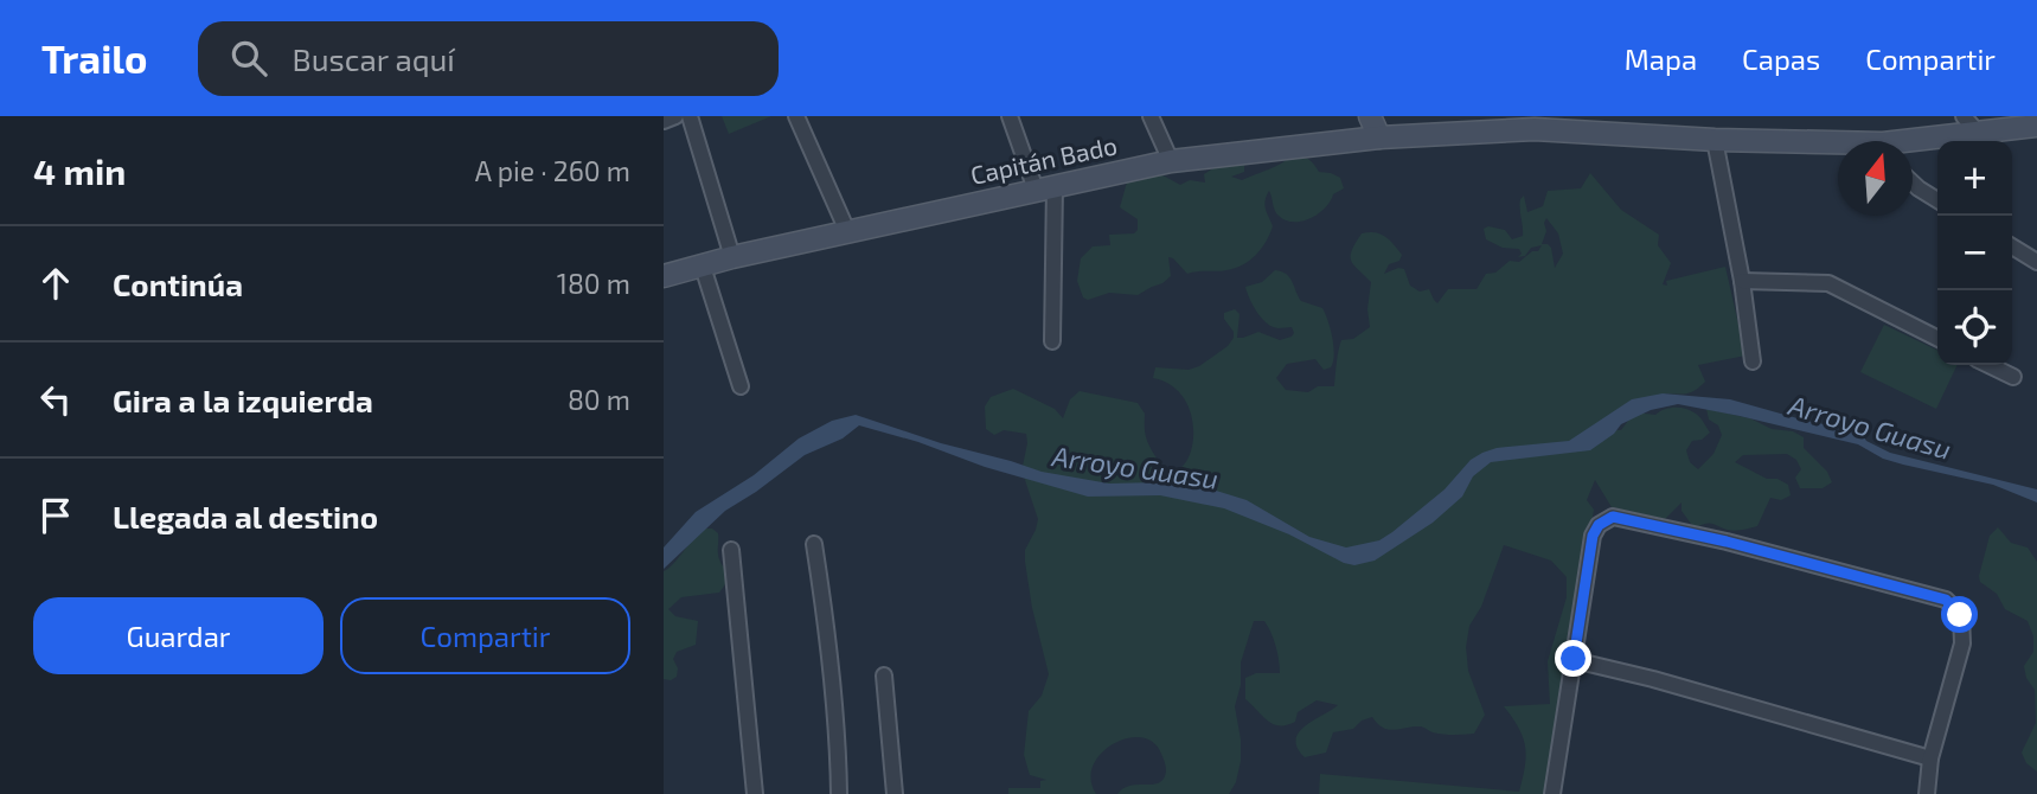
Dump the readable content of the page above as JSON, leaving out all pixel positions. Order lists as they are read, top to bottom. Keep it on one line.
{"streets":{"street":["Capitán Bado"]},"water":["Arroyo Guasu"],"north":"top","page":{"header":"Trailo","search":"Buscar aquí","nav":["Mapa","Capas","Compartir"],"heading":["4 min","A pie · 260 m"],"map_buttons":["+","−"],"list":[["Continúa","180 m"],["Gira a la izquierda","80 m"],"Llegada al destino"],"buttons":["Guardar","Compartir"]}}
